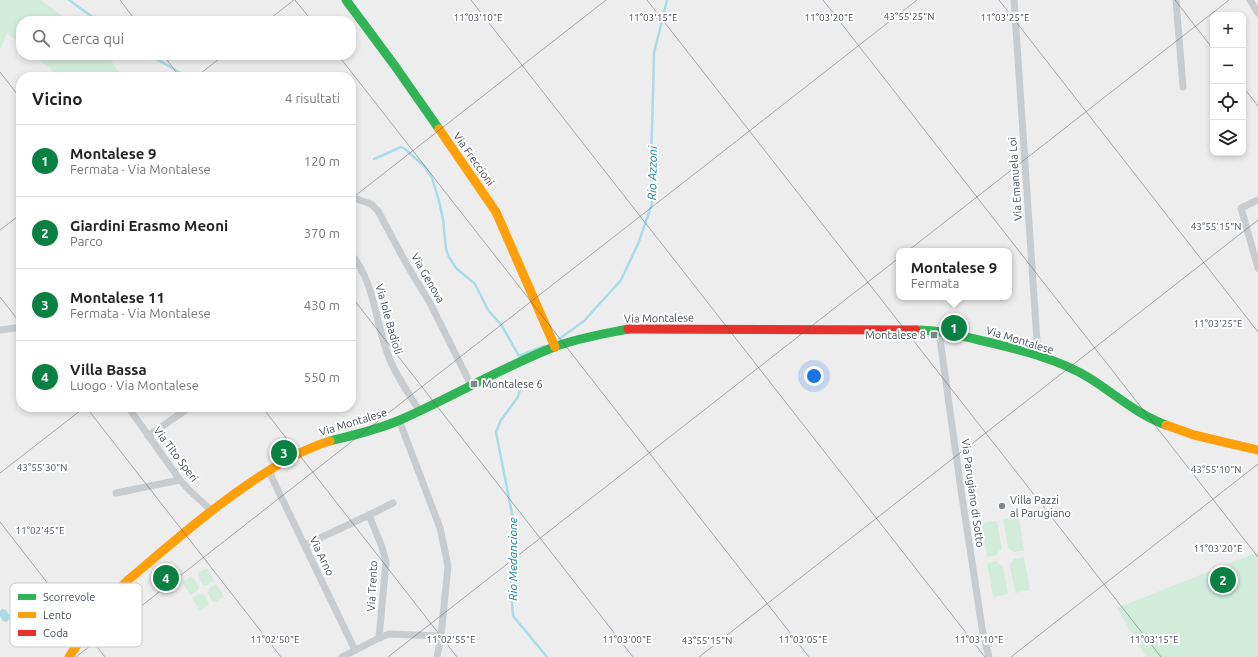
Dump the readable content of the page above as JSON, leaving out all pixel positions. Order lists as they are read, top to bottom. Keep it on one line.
{"streets":{"street":["Via Freccioni","Via Emanuela Loi","Via Genova","Via Montalese","Via Iole Badioli","Via Tito Speri","Via Parugiano di Sotto","Via Arno","Via Trento"]},"crossings":[["Via Freccioni","Via Montalese"],["Via Emanuela Loi","Via Montalese"],["Via Genova","Via Montalese"],["Via Montalese","Via Iole Badioli"],["Via Montalese","Via Tito Speri"],["Via Montalese","Via Parugiano di Sotto"],["Via Montalese","Via Arno"]],"water":["Rio Azzoni","Rio Medancione"],"places":{"transit":["Montalese 8","Montalese 6"],"other":["Villa Pazzi al Parugiano"]},"legend":["Scorrevole","Lento","Coda"],"page":{"map_buttons":["+","−"],"search":"Cerca qui","heading":["Vicino","4 risultati"],"list":[{"mark":"1","name":"Montalese 9","note":"Fermata · Via Montalese","value":"120 m"},{"mark":"2","name":"Giardini Erasmo Meoni","note":"Parco","value":"370 m"},{"mark":"3","name":"Montalese 11","note":"Fermata · Via Montalese","value":"430 m"},{"mark":"4","name":"Villa Bassa","note":"Luogo · Via Montalese","value":"550 m"}],"popup":["Montalese 9","Fermata"],"pins":["1","3","4","2"]},"coordinates":["43°55'25\"N","11°03'10\"E","11°03'15\"E","11°03'20\"E","11°03'25\"E","43°55'15\"N","43°55'30\"N","43°55'10\"N","11°02'45\"E","11°02'50\"E","11°02'55\"E","11°03'00\"E","11°03'05\"E"]}
